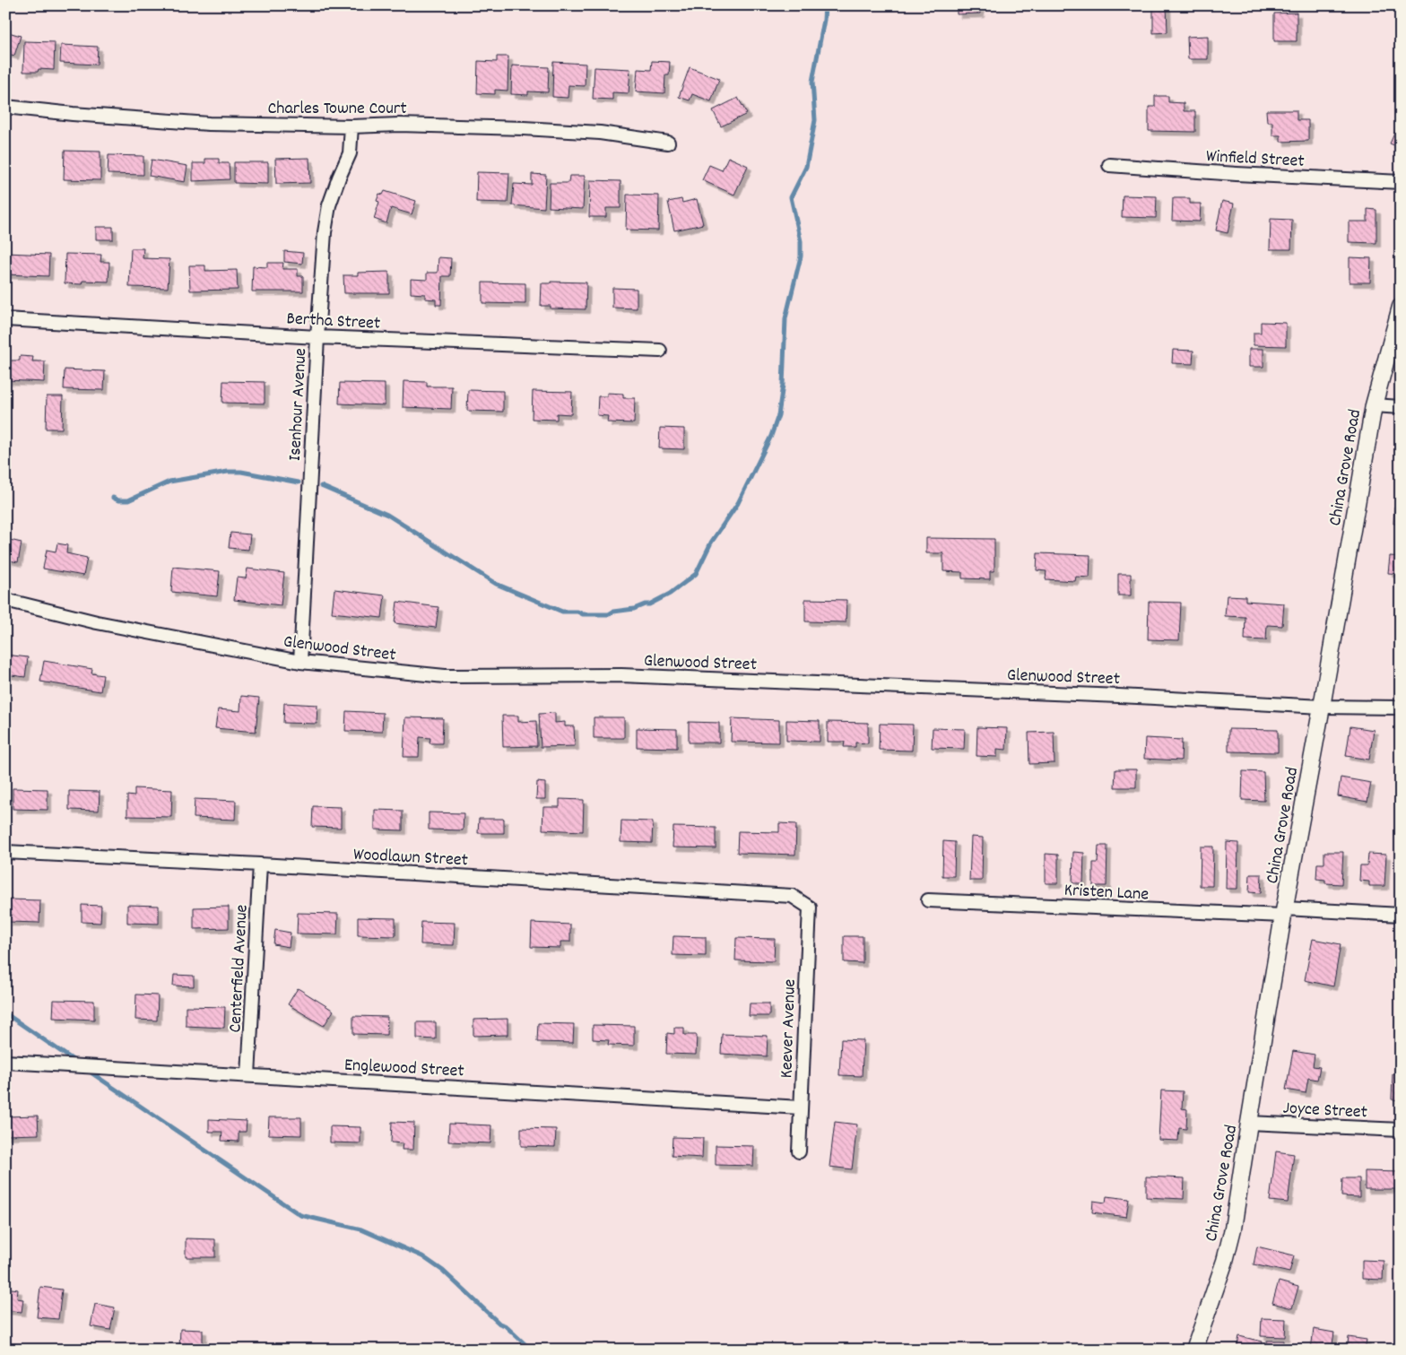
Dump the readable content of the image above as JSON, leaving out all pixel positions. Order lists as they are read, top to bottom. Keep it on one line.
{"streets":{"street":["Charles Towne Court","Winfield Street","Bertha Street","Isenhour Avenue","China Grove Road","Glenwood Street","Woodlawn Street","Kristen Lane","Centerfield Avenue","Keever Avenue","Englewood Street","Joyce Street"]},"crossings":[["Charles Towne Court","Isenhour Avenue"],["Bertha Street","Isenhour Avenue"],["Isenhour Avenue","Glenwood Street"],["China Grove Road","Glenwood Street"],["China Grove Road","Kristen Lane"],["China Grove Road","Joyce Street"],["Woodlawn Street","Centerfield Avenue"],["Woodlawn Street","Keever Avenue"],["Centerfield Avenue","Englewood Street"],["Keever Avenue","Englewood Street"]]}
